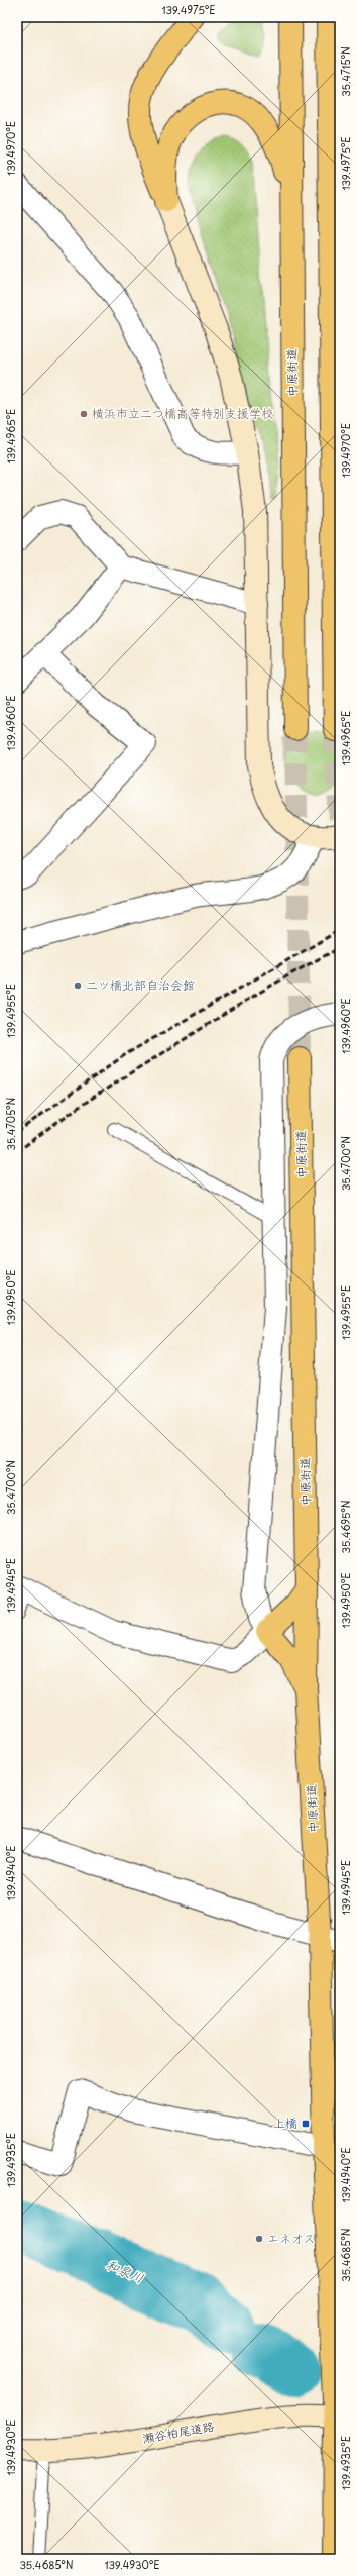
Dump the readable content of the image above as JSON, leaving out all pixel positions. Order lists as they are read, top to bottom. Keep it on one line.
{"streets":{"main road":["中原街道"],"street":["瀬谷柏尾道路"]},"crossings":[["中原街道","瀬谷柏尾道路"]],"water":["和泉川"],"places":{"other":["横浜市立二つ橋高等特別支援学校","二ツ橋北部自治会館","エネオス"],"transit":["上橋"]},"coordinates":["139.4975°E","35.4715°N","139.4970°E","139.4965°E","139.4960°E","139.4955°E","35.4705°N","35.4700°N","139.4950°E","35.4695°N","139.4945°E","139.4940°E","139.4935°E","35.4685°N","139.4930°E"]}
